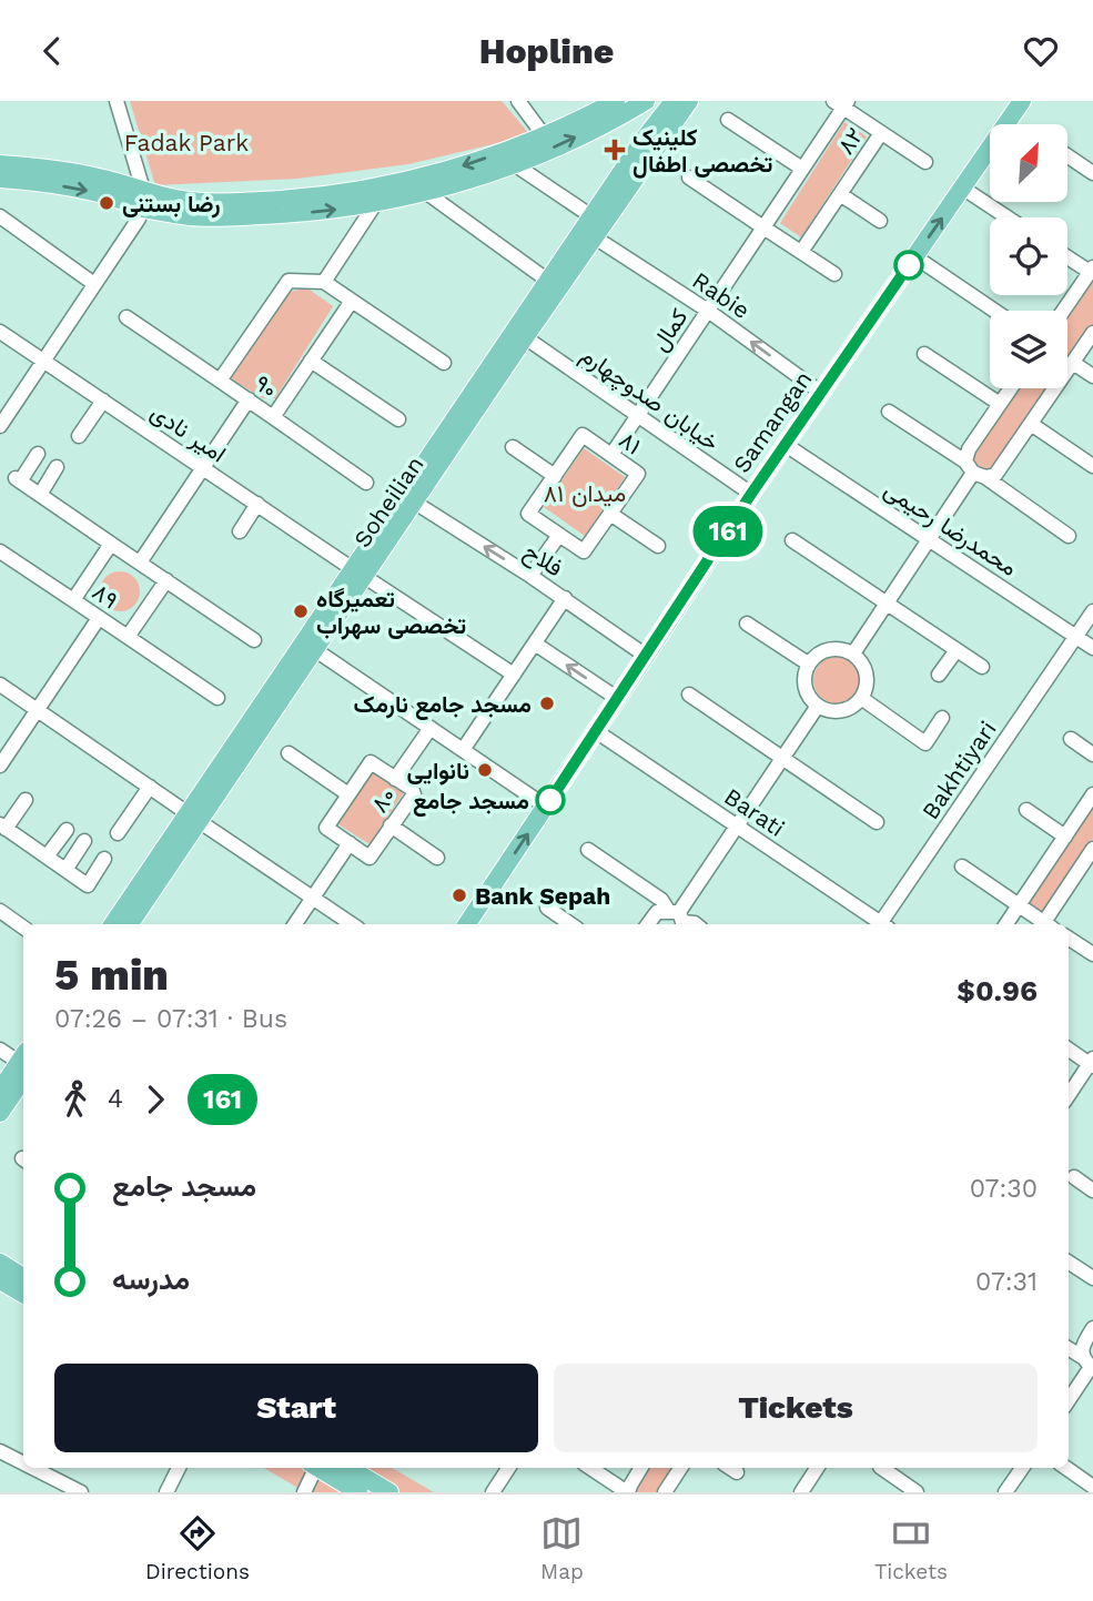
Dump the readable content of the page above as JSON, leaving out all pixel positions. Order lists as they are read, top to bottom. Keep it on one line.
{"streets":{"main road":["Samangan","Soheilian"],"street":["۸۲","Rabie","کمال","۹۰","خیابان صدوچهارم","امیر نادی","۸۱","محمدرضا رحیمی","فلاح","۸۹","Bakhtiyari","۸۰","Barati"]},"crossings":[["۸۲","کمال"],["Rabie","کمال"],["Rabie","Samangan"],["Rabie","Soheilian"],["کمال","خیابان صدوچهارم"],["کمال","۸۱"],["خیابان صدوچهارم","Samangan"],["خیابان صدوچهارم","Soheilian"],["Samangan","محمدرضا رحیمی"],["Samangan","فلاح"],["Samangan","Barati"],["امیر نادی","Soheilian"],["Soheilian","فلاح"],["محمدرضا رحیمی","Bakhtiyari"]],"parks":["Fadak Park","میدان ۸۱"],"places":{"health":["کلینیک تخصصی اطفال"],"other":["رضا بستنی","تعمیرگاه تخصصی سهراب","مسجد جامع نارمک","نانوایی","مسجد جامع","Bank Sepah"]},"lines":["bus line 161"],"north":"top right","page":{"header":"Hopline","on_map":"161","heading":["5 min","07:26 – 07:31 · Bus","$0.96"],"legs":["4","161"],"list":[{"name":"مسجد جامع","value":"07:30"},{"name":"مدرسه","value":"07:31"}],"buttons":["Start","Tickets"],"tabs":["Directions","Map","Tickets"]}}
